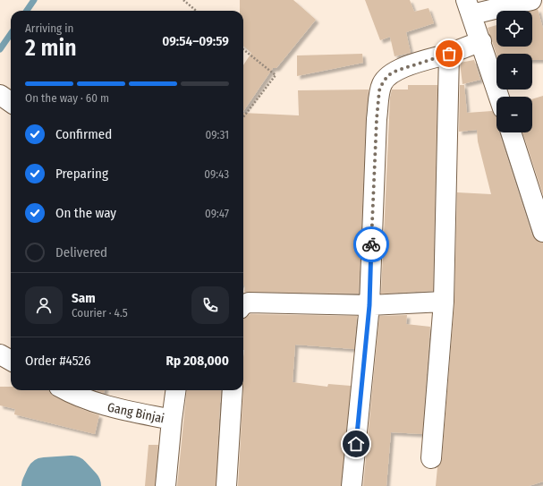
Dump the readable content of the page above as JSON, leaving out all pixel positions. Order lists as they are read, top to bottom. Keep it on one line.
{"streets":{"street":["Gang Binjai"]},"page":{"map_buttons":["+","−"],"heading":["2 min","Arriving in","09:54–09:59"],"panel":["Sam","Courier · 4.5","Order #4526","Rp 208,000"],"bar":"On the way · 60 m","list":[["Confirmed","09:31"],["Preparing","09:43"],["On the way","09:47"],"Delivered"]}}
